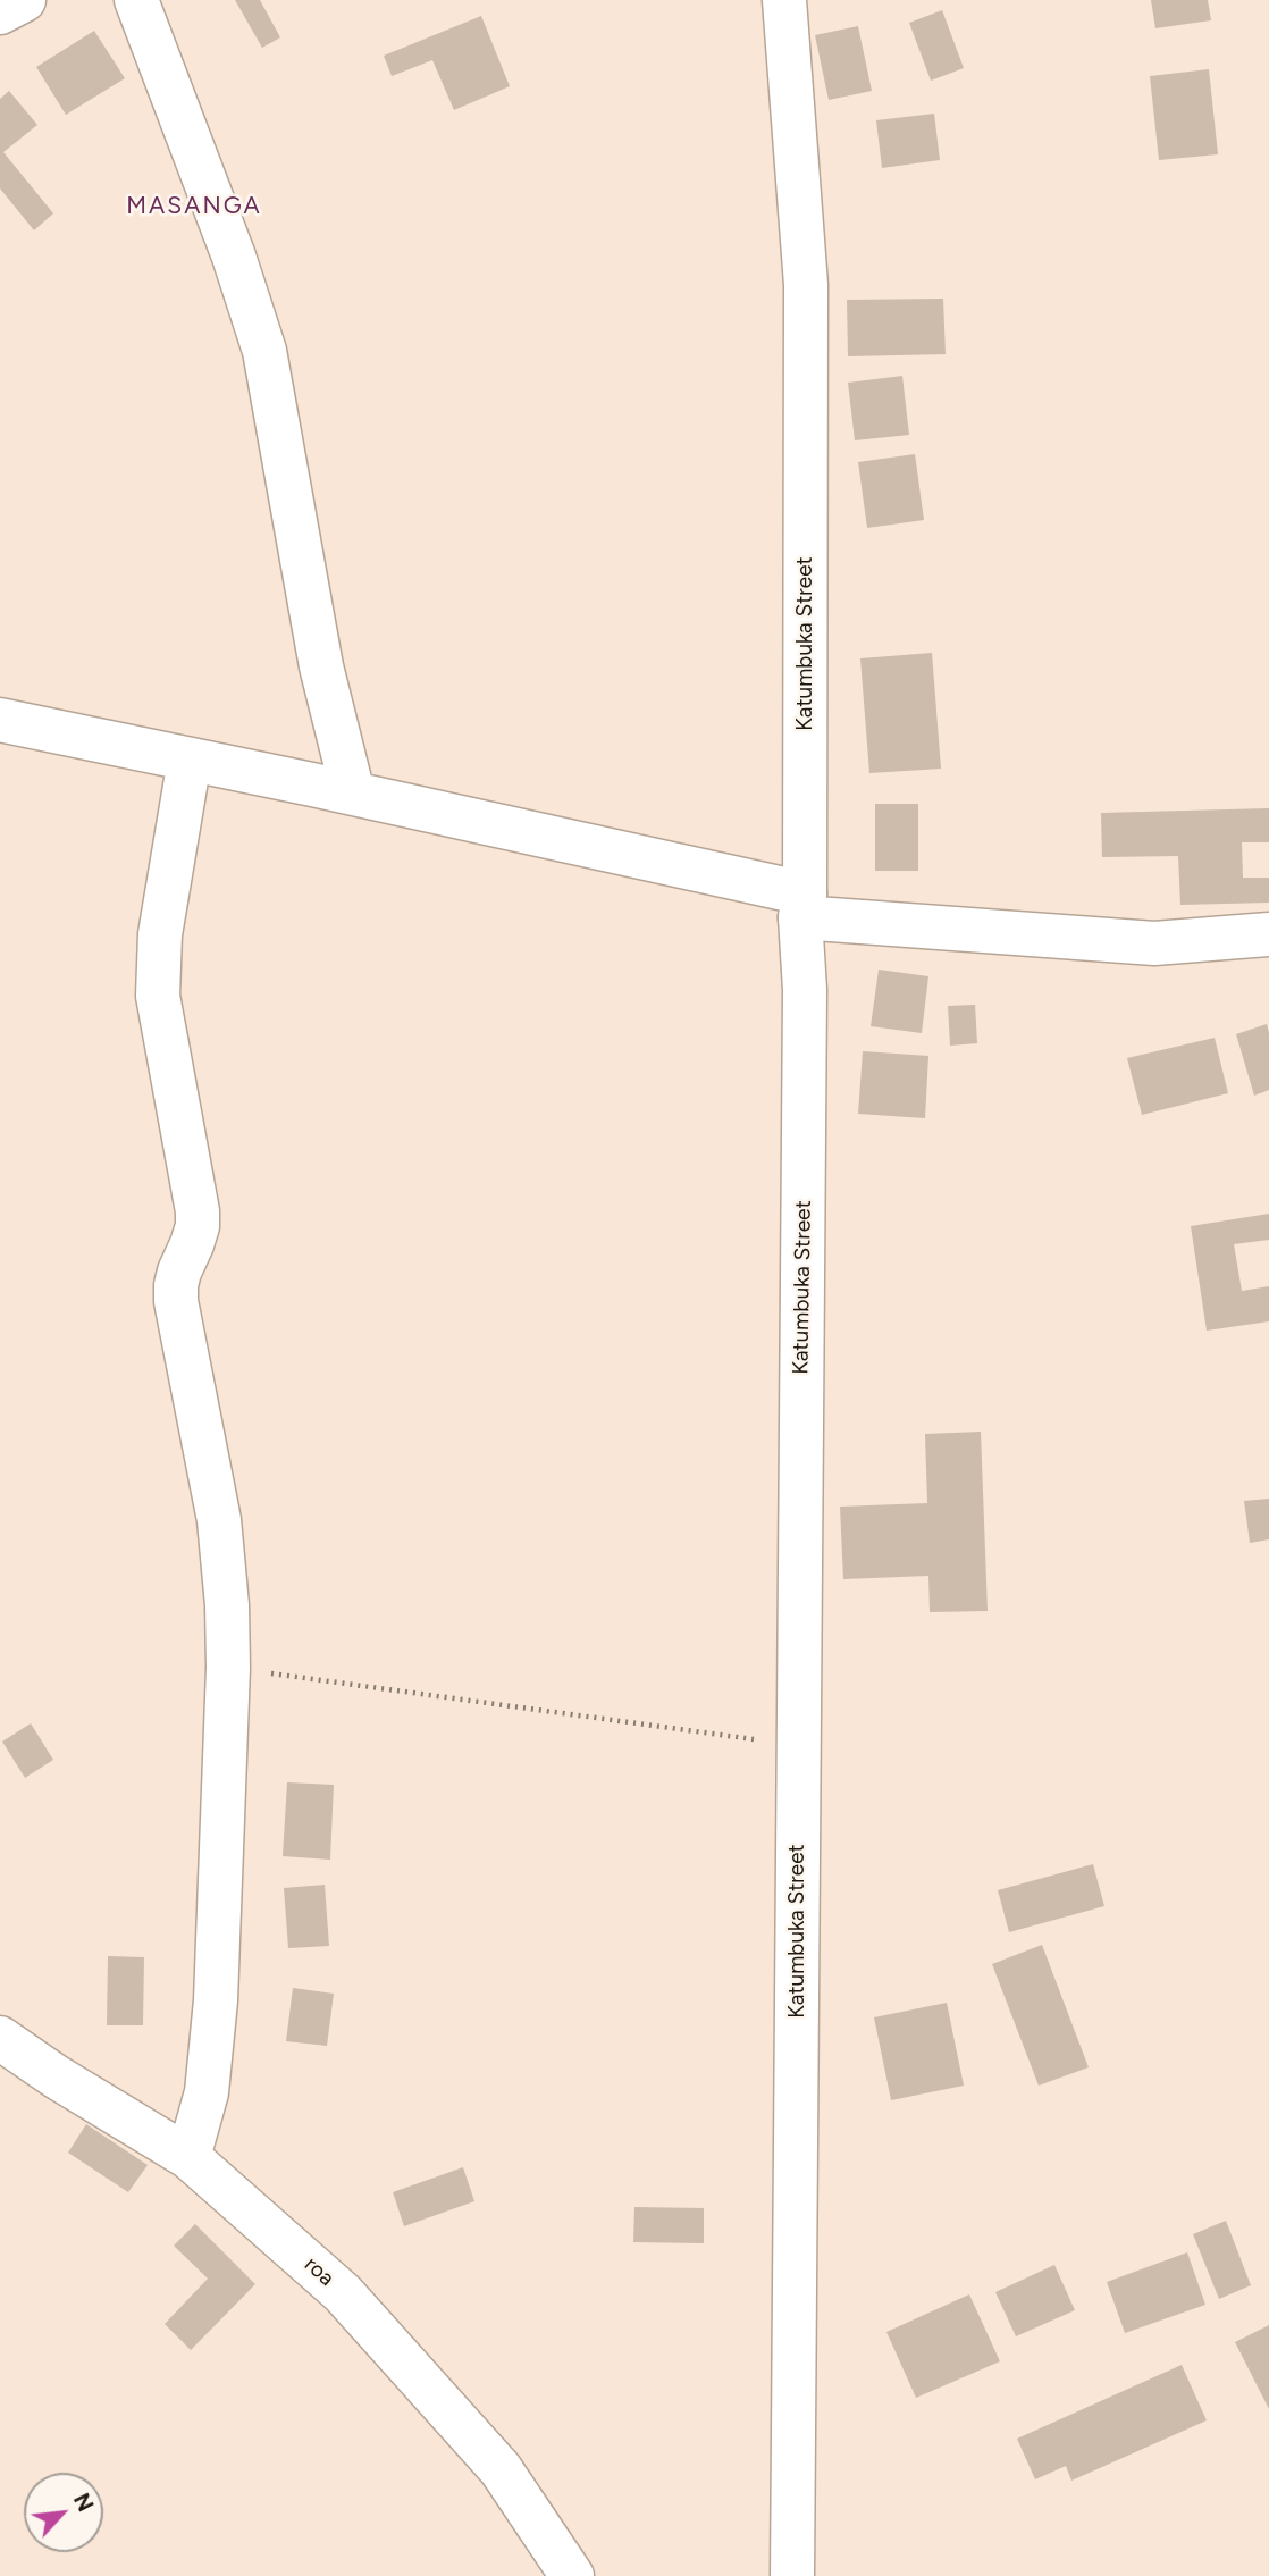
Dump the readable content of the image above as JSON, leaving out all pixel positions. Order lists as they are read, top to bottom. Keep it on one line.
{"streets":{"street":["Katumbuka Street","roa"]},"districts":["MASANGA"],"north":"top right"}
